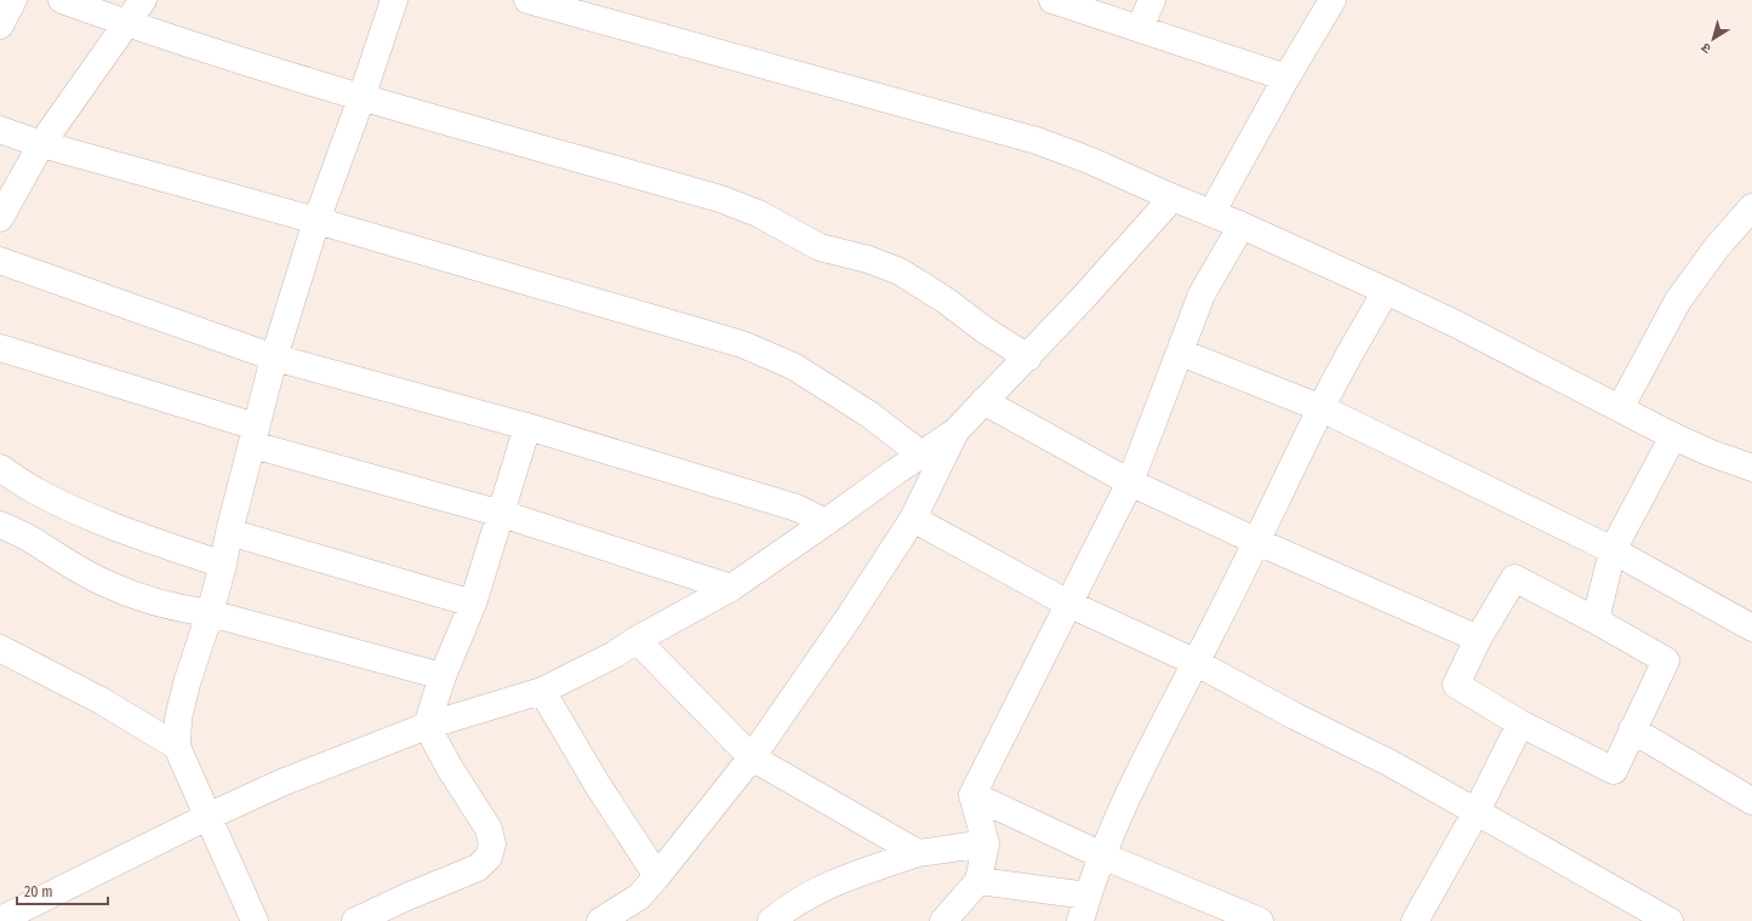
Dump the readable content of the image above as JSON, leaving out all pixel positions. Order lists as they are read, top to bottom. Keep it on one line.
{"scale_bar":"20 m","north":"bottom left"}
